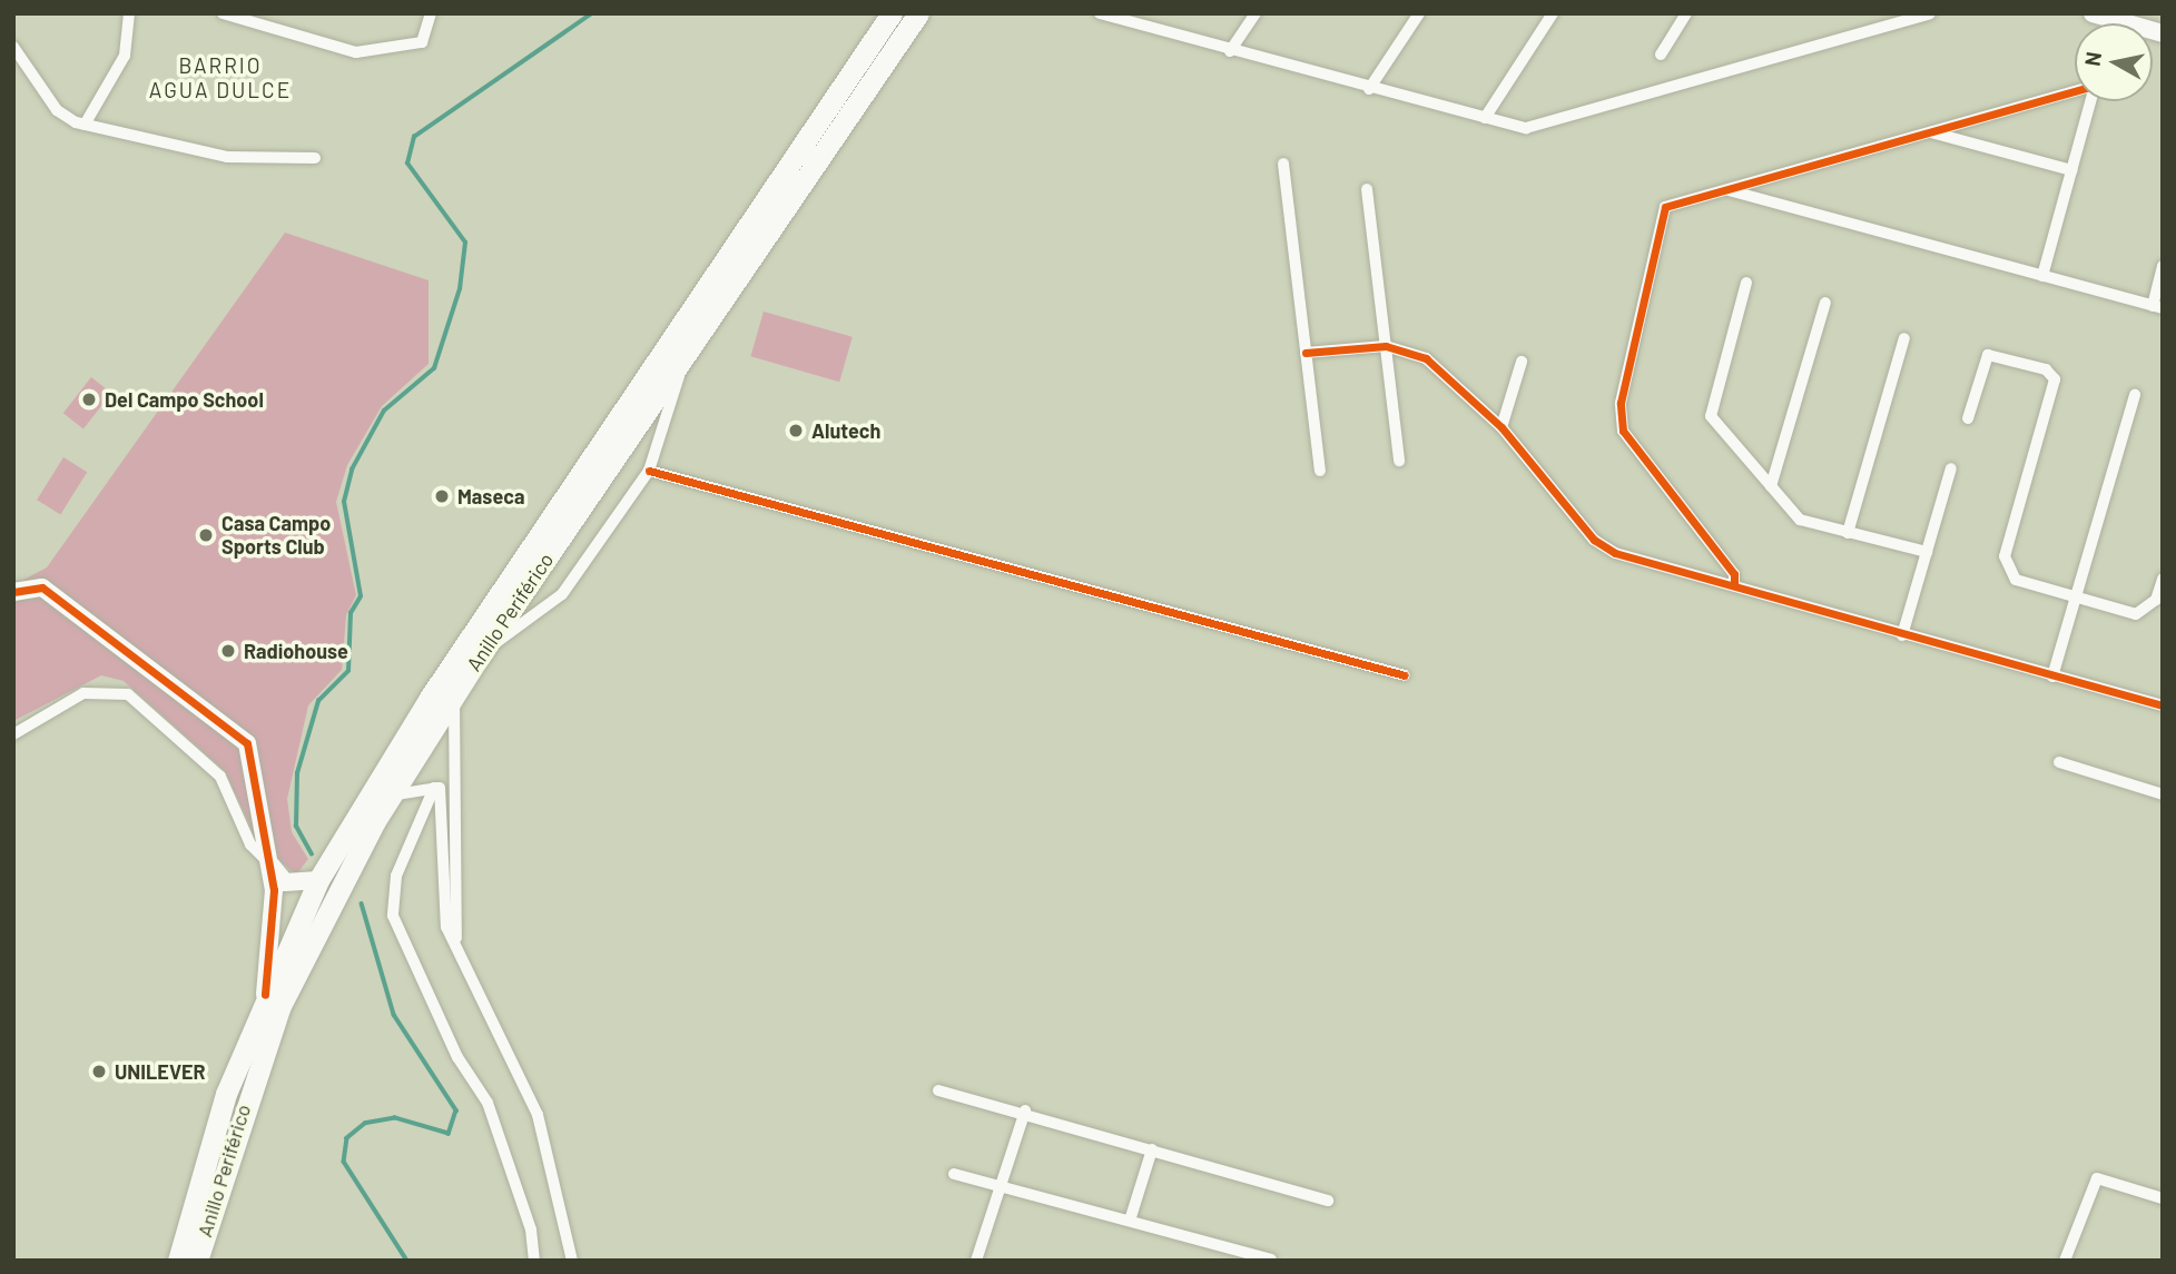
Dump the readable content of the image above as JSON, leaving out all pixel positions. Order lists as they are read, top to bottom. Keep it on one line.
{"streets":{"highway":["Anillo Periférico"]},"districts":["BARRIO AGUA DULCE"],"places":["Del Campo School","Alutech","Maseca","Casa Campo Sports Club","Radiohouse","UNILEVER"],"north":"left"}
